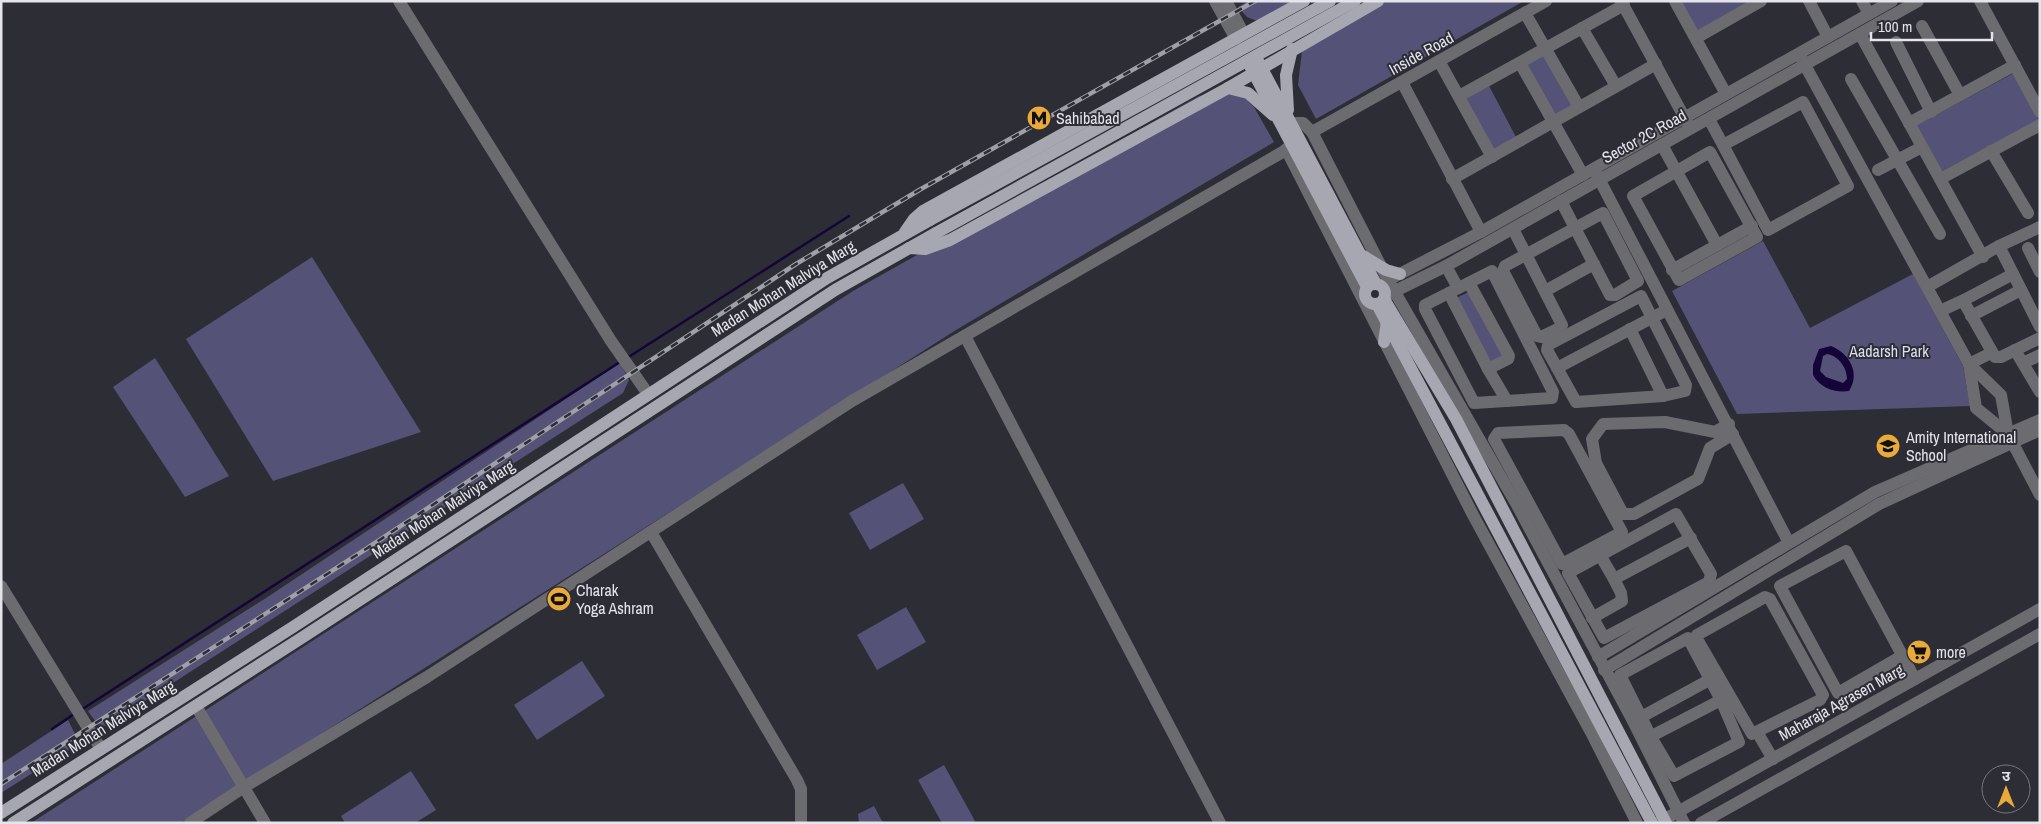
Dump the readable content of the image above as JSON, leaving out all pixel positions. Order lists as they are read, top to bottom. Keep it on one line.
{"streets":{"main road":["Madan Mohan Malviya Marg"],"street":["Inside Road","Sector 2C Road","Maharaja Agrasen Marg"]},"parks":["Aadarsh Park"],"places":{"metro station":["Sahibabad"],"school or university":["Amity International School"],"sports":["Charak Yoga Ashram"],"supermarket":["more"]},"scale_bar":"100 m","north":"top"}
